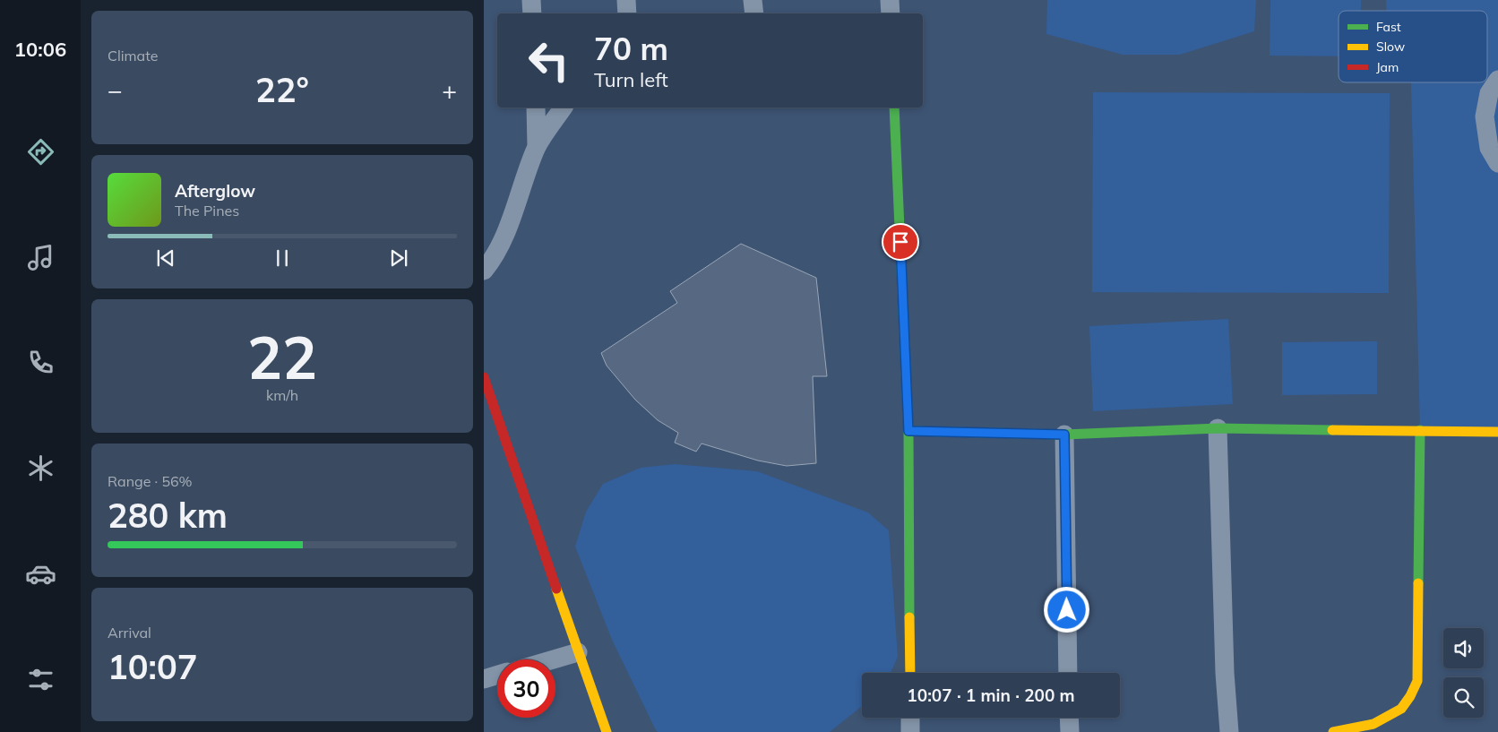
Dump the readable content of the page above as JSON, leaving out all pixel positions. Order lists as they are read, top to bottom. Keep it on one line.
{"legend":["Fast","Slow","Jam"],"page":{"tabs":"10:06","tile":["Climate",["22","km/h"],["Range · 56%","280 km"],["Arrival","10:07"]],"turn":["70 m","Turn left"],"heat":["−","22°","+"],"song":["Afterglow","The Pines"],"limit":"30","trip":"10:07 · 1 min · 200 m"}}
